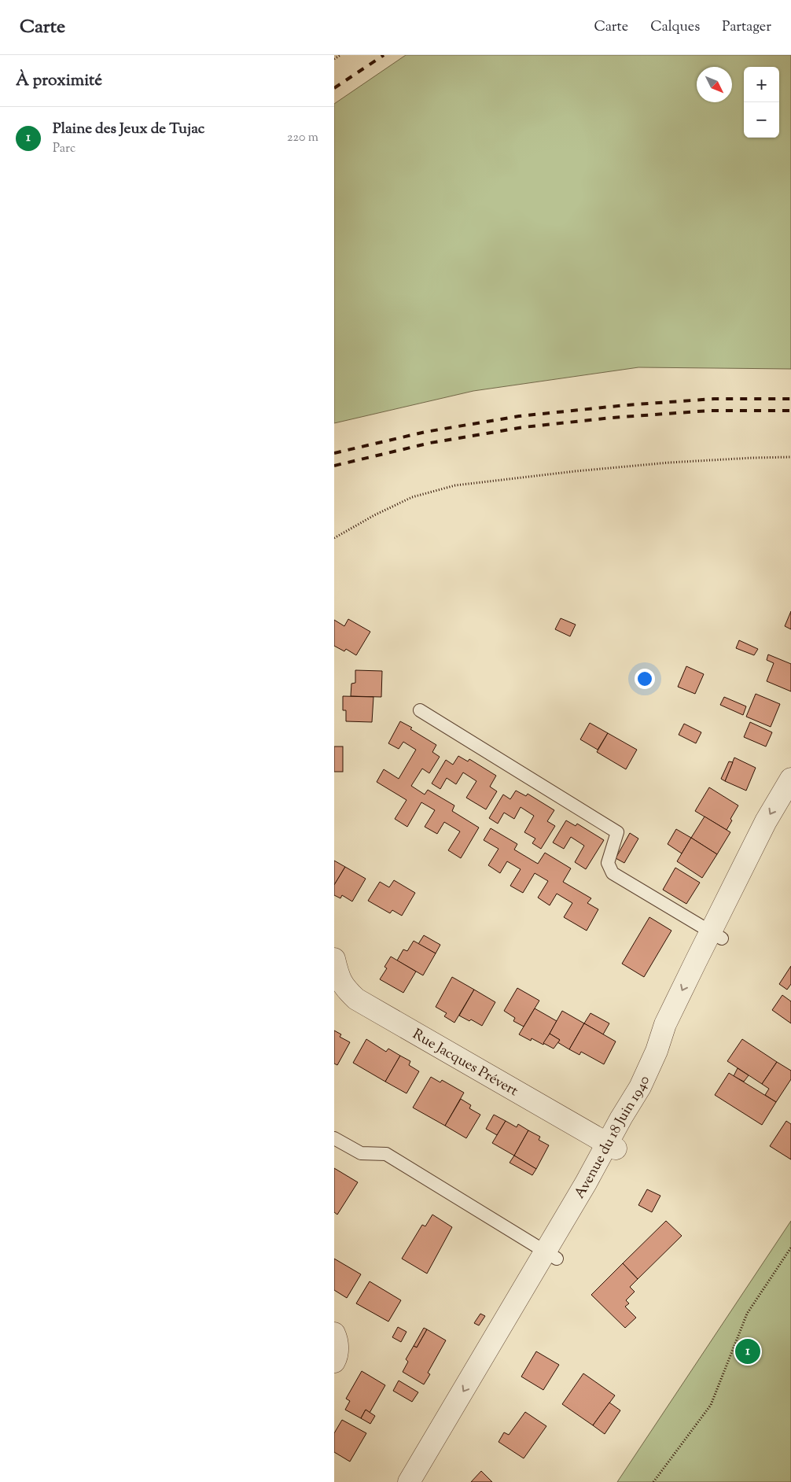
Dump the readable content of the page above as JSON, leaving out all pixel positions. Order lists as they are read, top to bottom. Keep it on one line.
{"streets":{"street":["Rue Jacques Prévert","Avenue du 18 Juin 1940"]},"crossings":[["Rue Jacques Prévert","Avenue du 18 Juin 1940"]],"north":"bottom right","page":{"header":"Carte","nav":["Carte","Calques","Partager"],"heading":"À proximité","map_buttons":["+","−"],"list":[{"mark":"1","name":"Plaine des Jeux de Tujac","note":"Parc","value":"220 m"}],"pins":"1"}}
